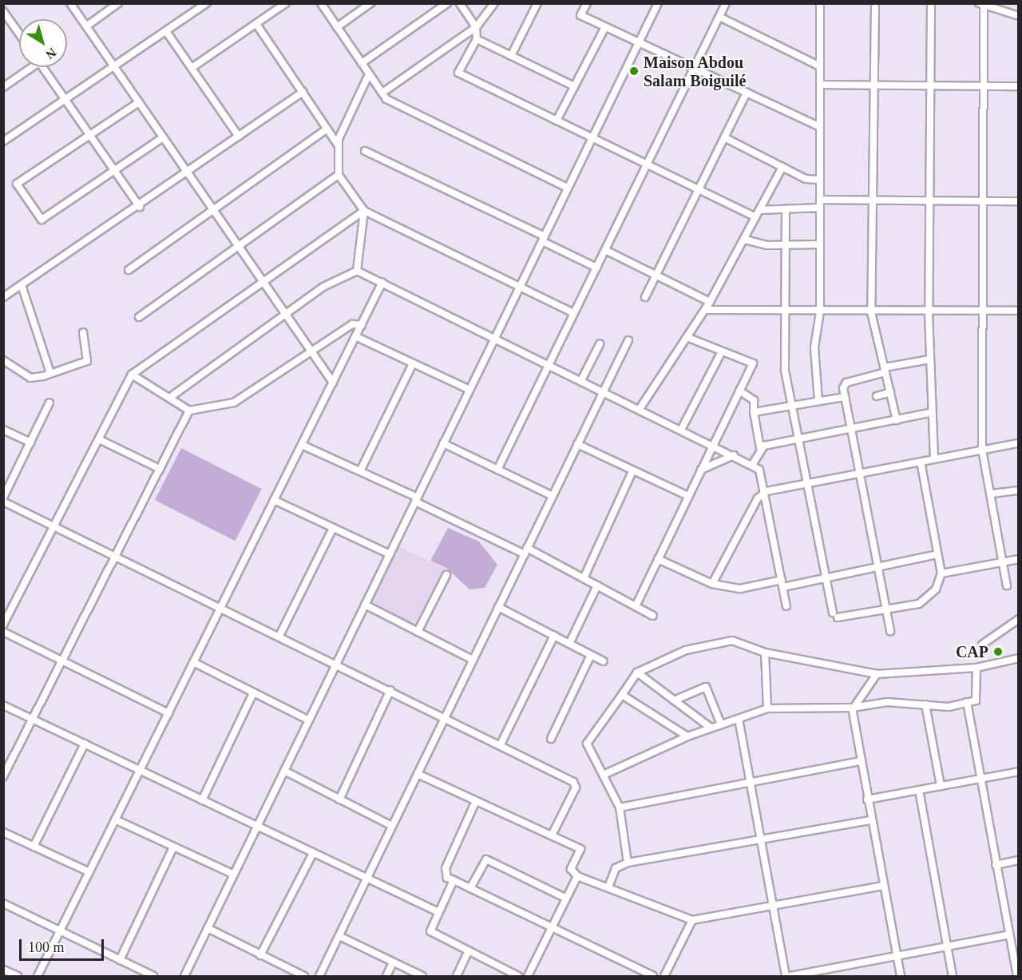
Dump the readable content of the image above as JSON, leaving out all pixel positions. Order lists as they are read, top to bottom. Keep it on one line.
{"places":["Maison Abdou Salam Boiguilé","CAP"],"scale_bar":"100 m","north":"bottom right"}
